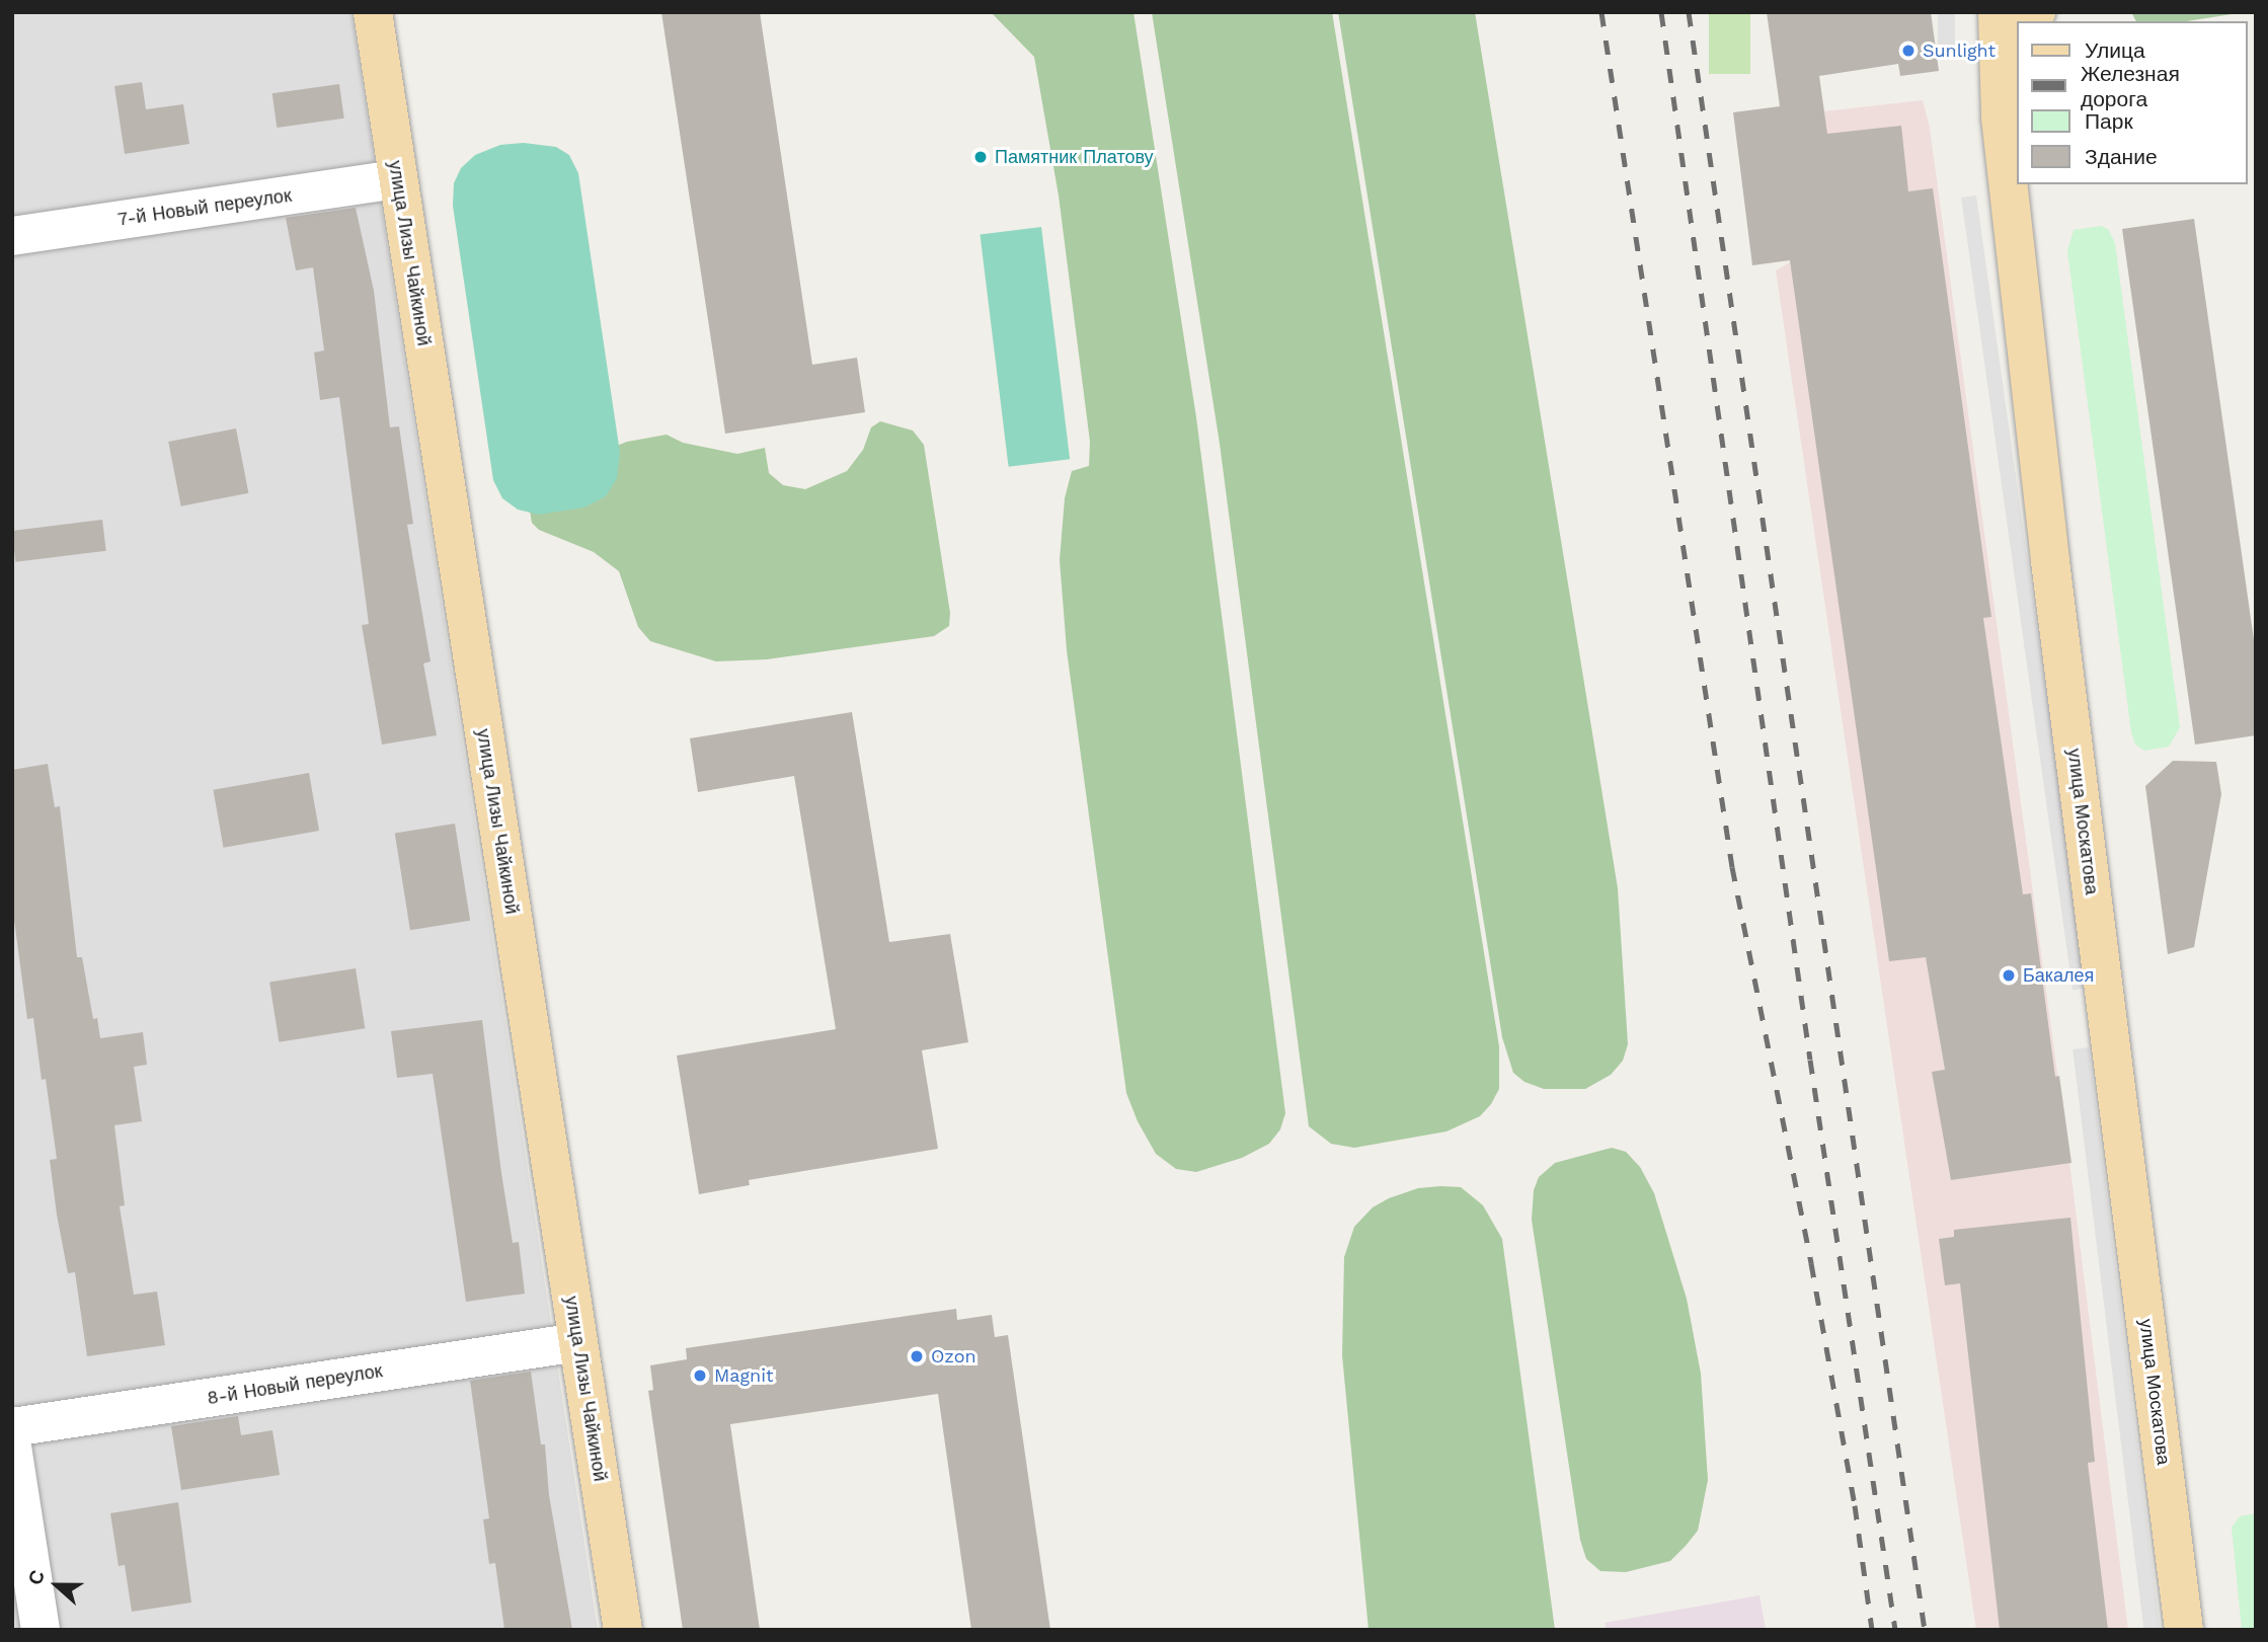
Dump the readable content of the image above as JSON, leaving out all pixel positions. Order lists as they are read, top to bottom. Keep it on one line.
{"streets":{"main road":["улица Лизы Чайкиной","улица Москатова"],"street":["7-й Новый переулок","8-й Новый переулок"]},"crossings":[["7-й Новый переулок","улица Лизы Чайкиной"],["улица Лизы Чайкиной","8-й Новый переулок"]],"places":["Sunlight","Памятник Платову","Бакалея","Ozon","Magnit"],"legend":["Улица","Железная дорога","Парк","Здание"],"north":"left"}
